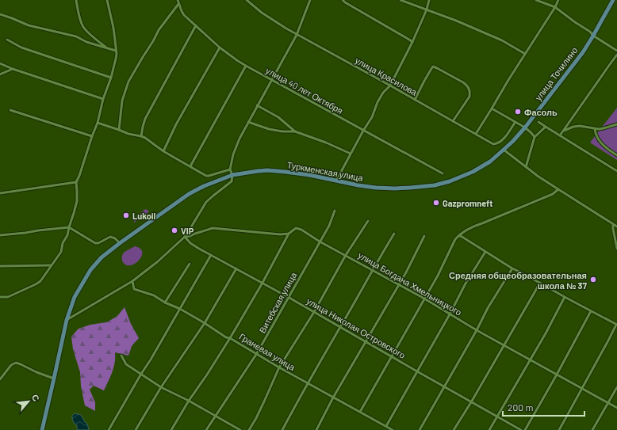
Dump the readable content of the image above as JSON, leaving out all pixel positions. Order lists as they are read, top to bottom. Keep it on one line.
{"streets":{"main road":["улица Точилино","Туркменская улица"],"street":["улица Красилова","улица 40 лет Октября","улица Богдана Хмельницкого","Витебская улица","улица Николая Островского","Граневая улица"]},"crossings":[["улица Точилино","Туркменская улица"],["улица Богдана Хмельницкого","Витебская улица"],["улица Богдана Хмельницкого","улица Николая Островского"],["Витебская улица","улица Николая Островского"],["Витебская улица","Граневая улица"]],"places":["Фасоль","Gazpromneft","Lukoil","VIP","Средняя общеобразовательная школа № 37"],"scale_bar":"200 m","north":"top right"}
